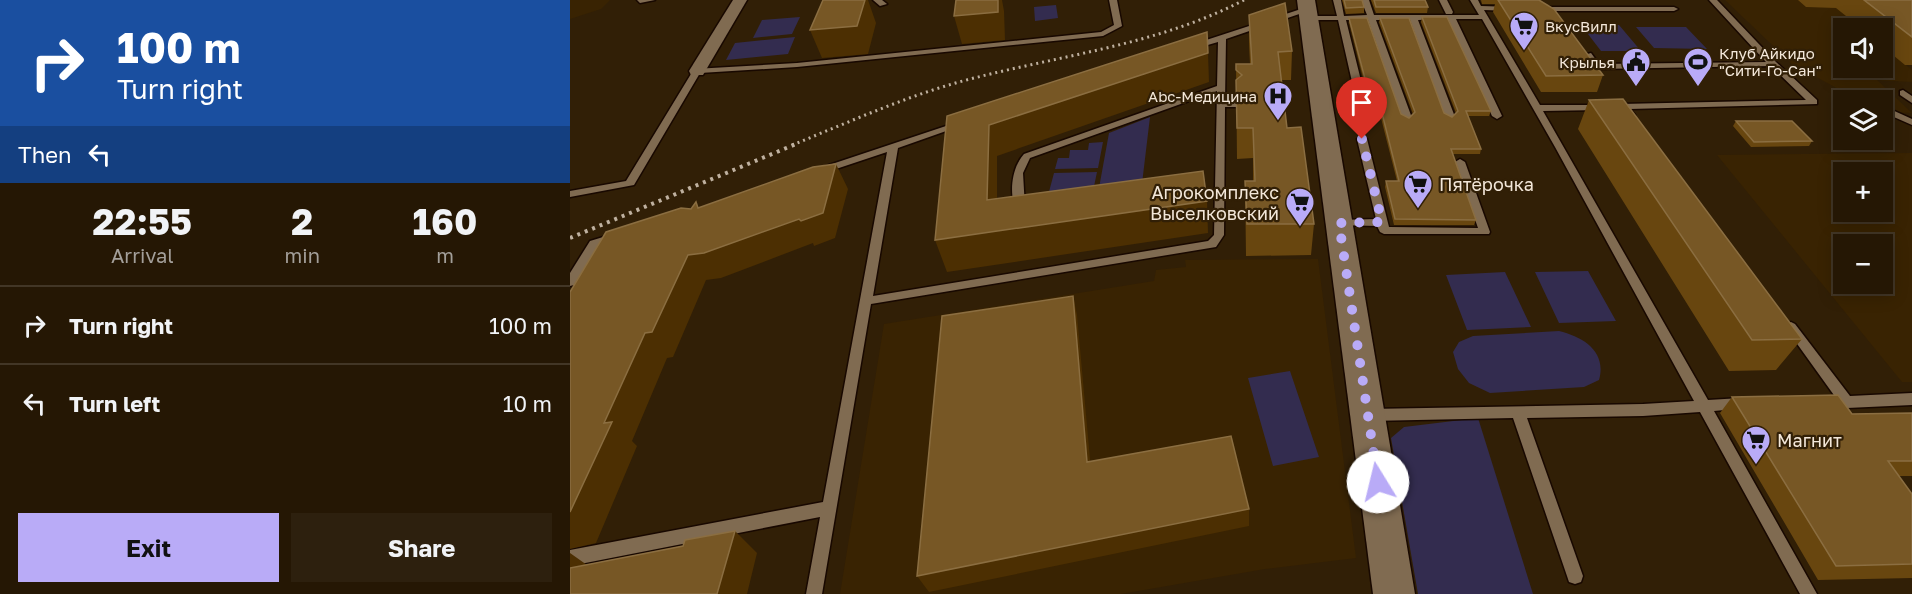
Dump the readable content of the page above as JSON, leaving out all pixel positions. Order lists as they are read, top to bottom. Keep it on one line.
{"places":{"supermarket":["ВкусВилл","Пятёрочка","Агрокомплекс Выселковский","Магнит"],"public building":["Крылья"],"sports":["Клуб Айкидо \"Сити-Го-Сан\""],"hospital":["Abc-Медицина"]},"page":{"turn":["100 m","Turn right"],"map_buttons":["+","−"],"then":"Then","eta":["22:55","Arrival","2","min","160","m"],"list":[{"name":"Turn right","value":"100 m"},{"name":"Turn left","value":"10 m"}],"buttons":["Exit","Share"]}}
